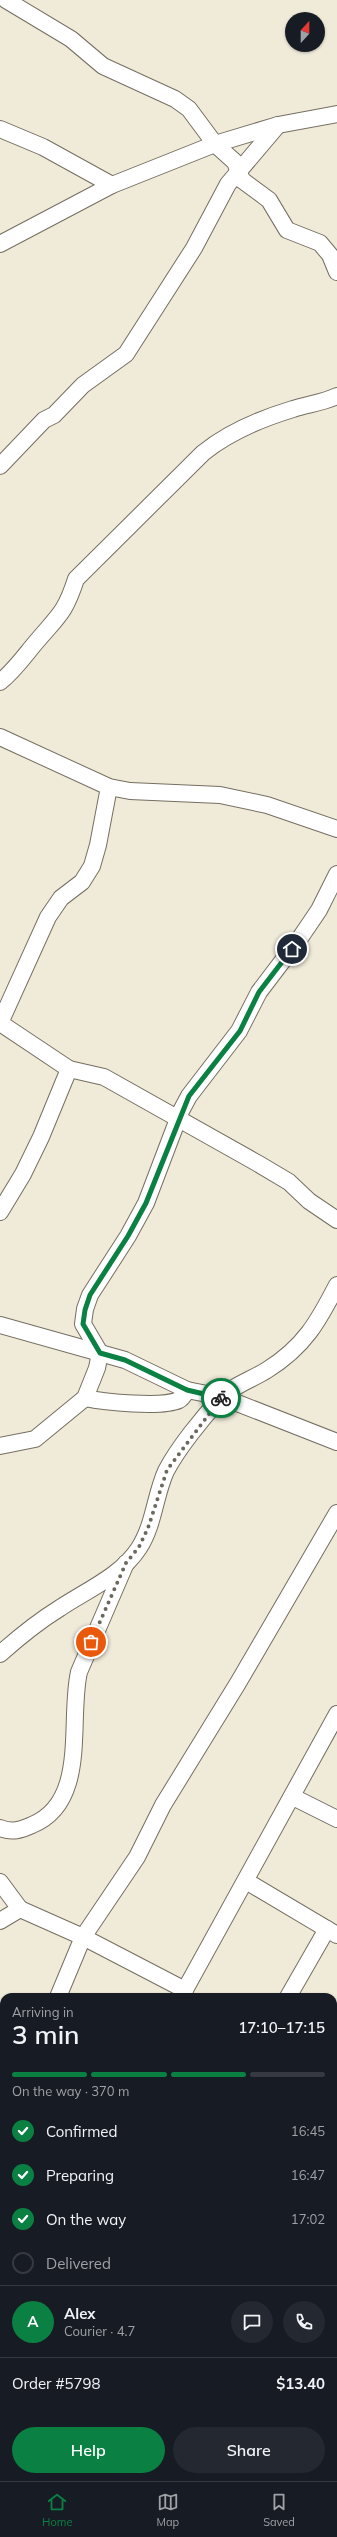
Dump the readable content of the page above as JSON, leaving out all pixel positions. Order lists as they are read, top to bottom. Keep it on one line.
{"north":"top","page":{"heading":["3 min","Arriving in","17:10–17:15"],"panel":["Alex","Courier · 4.7","Order #5798","$13.40"],"bar":"On the way · 370 m","list":[["Confirmed","16:45"],["Preparing","16:47"],["On the way","17:02"],"Delivered"],"round":"A","buttons":["Help","Share"],"tabs":["Home","Map","Saved"]}}
